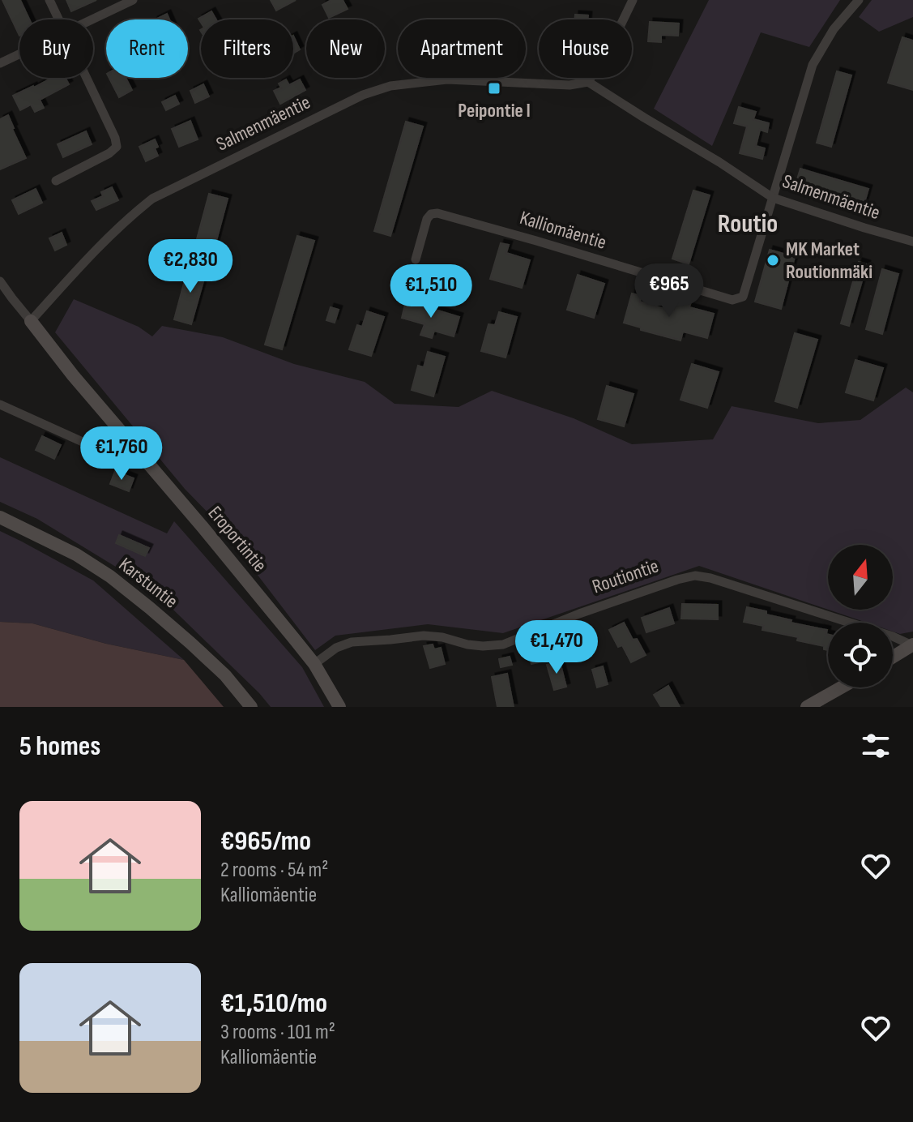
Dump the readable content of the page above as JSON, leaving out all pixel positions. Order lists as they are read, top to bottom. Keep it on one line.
{"streets":{"street":["Salmenmäentie","Kalliomäentie","Eroportintie","Routiontie","Karstuntie"]},"crossings":[["Salmenmäentie","Kalliomäentie"],["Salmenmäentie","Eroportintie"],["Eroportintie","Routiontie"]],"districts":["Routio"],"places":{"transit":["Peipontie I"],"other":["MK Market Routionmäki"]},"north":"top","page":{"chip":["Buy","Rent","Filters","New","Apartment","House"],"price":["€2,830","€965","€1,510","€1,760","€1,470"],"heading":"5 homes","list":[{"name":"€965/mo","note":"2 rooms · 54 m² · Kalliomäentie"},{"name":"€1,510/mo","note":"3 rooms · 101 m² · Kalliomäentie"}]}}
